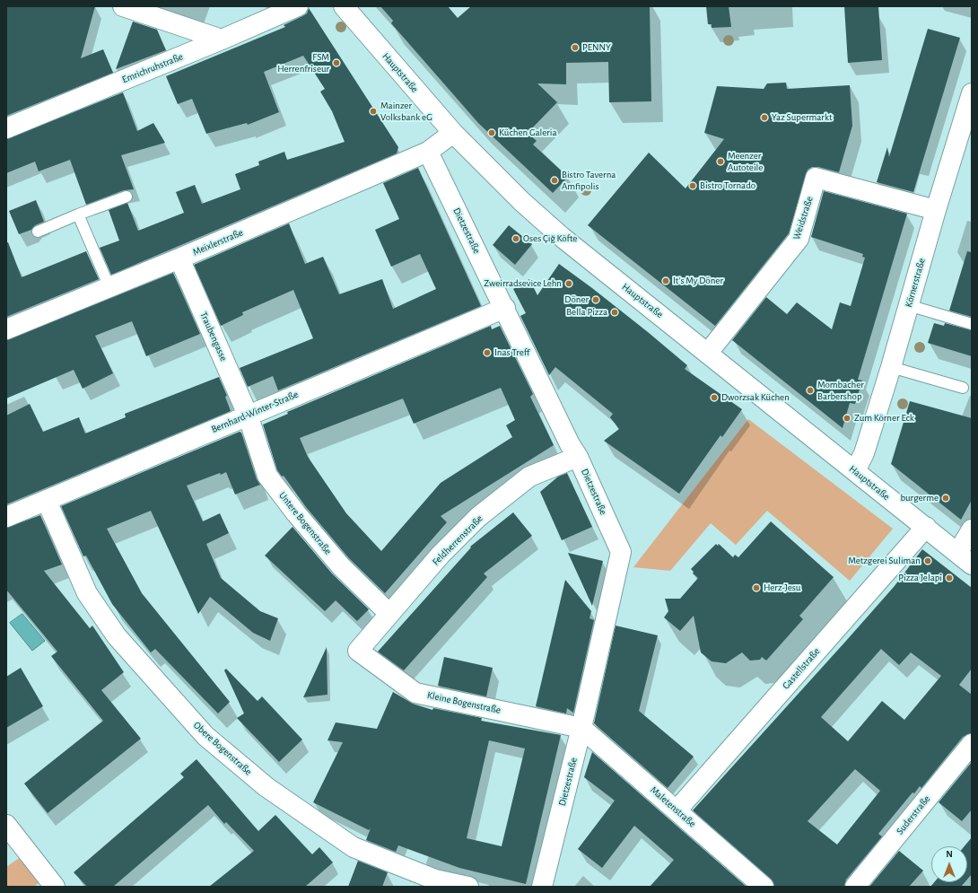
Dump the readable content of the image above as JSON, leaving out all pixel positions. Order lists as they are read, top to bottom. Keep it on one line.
{"streets":{"street":["Emrichruhstraße","Hauptstraße","Weidstraße","Dietzestraße","Meixlerstraße","Körnerstraße","Traubengasse","Bernhard-Winter-Straße","Untere Bogenstraße","Feldherrenstraße","Gastellstraße","Kleine Bogenstraße","Obere Bogenstraße","Maletenstraße","Suderstraße"]},"crossings":[["Hauptstraße","Weidstraße"],["Hauptstraße","Körnerstraße"],["Hauptstraße","Gastellstraße"],["Weidstraße","Körnerstraße"],["Dietzestraße","Meixlerstraße"],["Dietzestraße","Bernhard-Winter-Straße"],["Dietzestraße","Feldherrenstraße"],["Dietzestraße","Kleine Bogenstraße"],["Dietzestraße","Maletenstraße"],["Meixlerstraße","Traubengasse"],["Traubengasse","Bernhard-Winter-Straße"],["Traubengasse","Untere Bogenstraße"],["Bernhard-Winter-Straße","Untere Bogenstraße"],["Bernhard-Winter-Straße","Obere Bogenstraße"],["Untere Bogenstraße","Feldherrenstraße"],["Feldherrenstraße","Kleine Bogenstraße"],["Gastellstraße","Maletenstraße"],["Kleine Bogenstraße","Maletenstraße"]],"places":["PENNY","FSM Herrenfriseur","Mainzer Volksbank eG","Yaz Supermarkt","Küchen Galeria","Meenzer Autoteile","Bistro Taverna Amfipolis","Bistro Tornado","Oses Çiğ Köfte","It's My Döner","Zweirradsevice Lehn","Döner","Bella Pizza","Inas Treff","Mombacher Barbershop","Dworzsak Küchen","Zum Körner Eck","burgerme","Metzgerei Suliman","Pizza Jelapi","Herz-Jesu"],"north":"top"}
